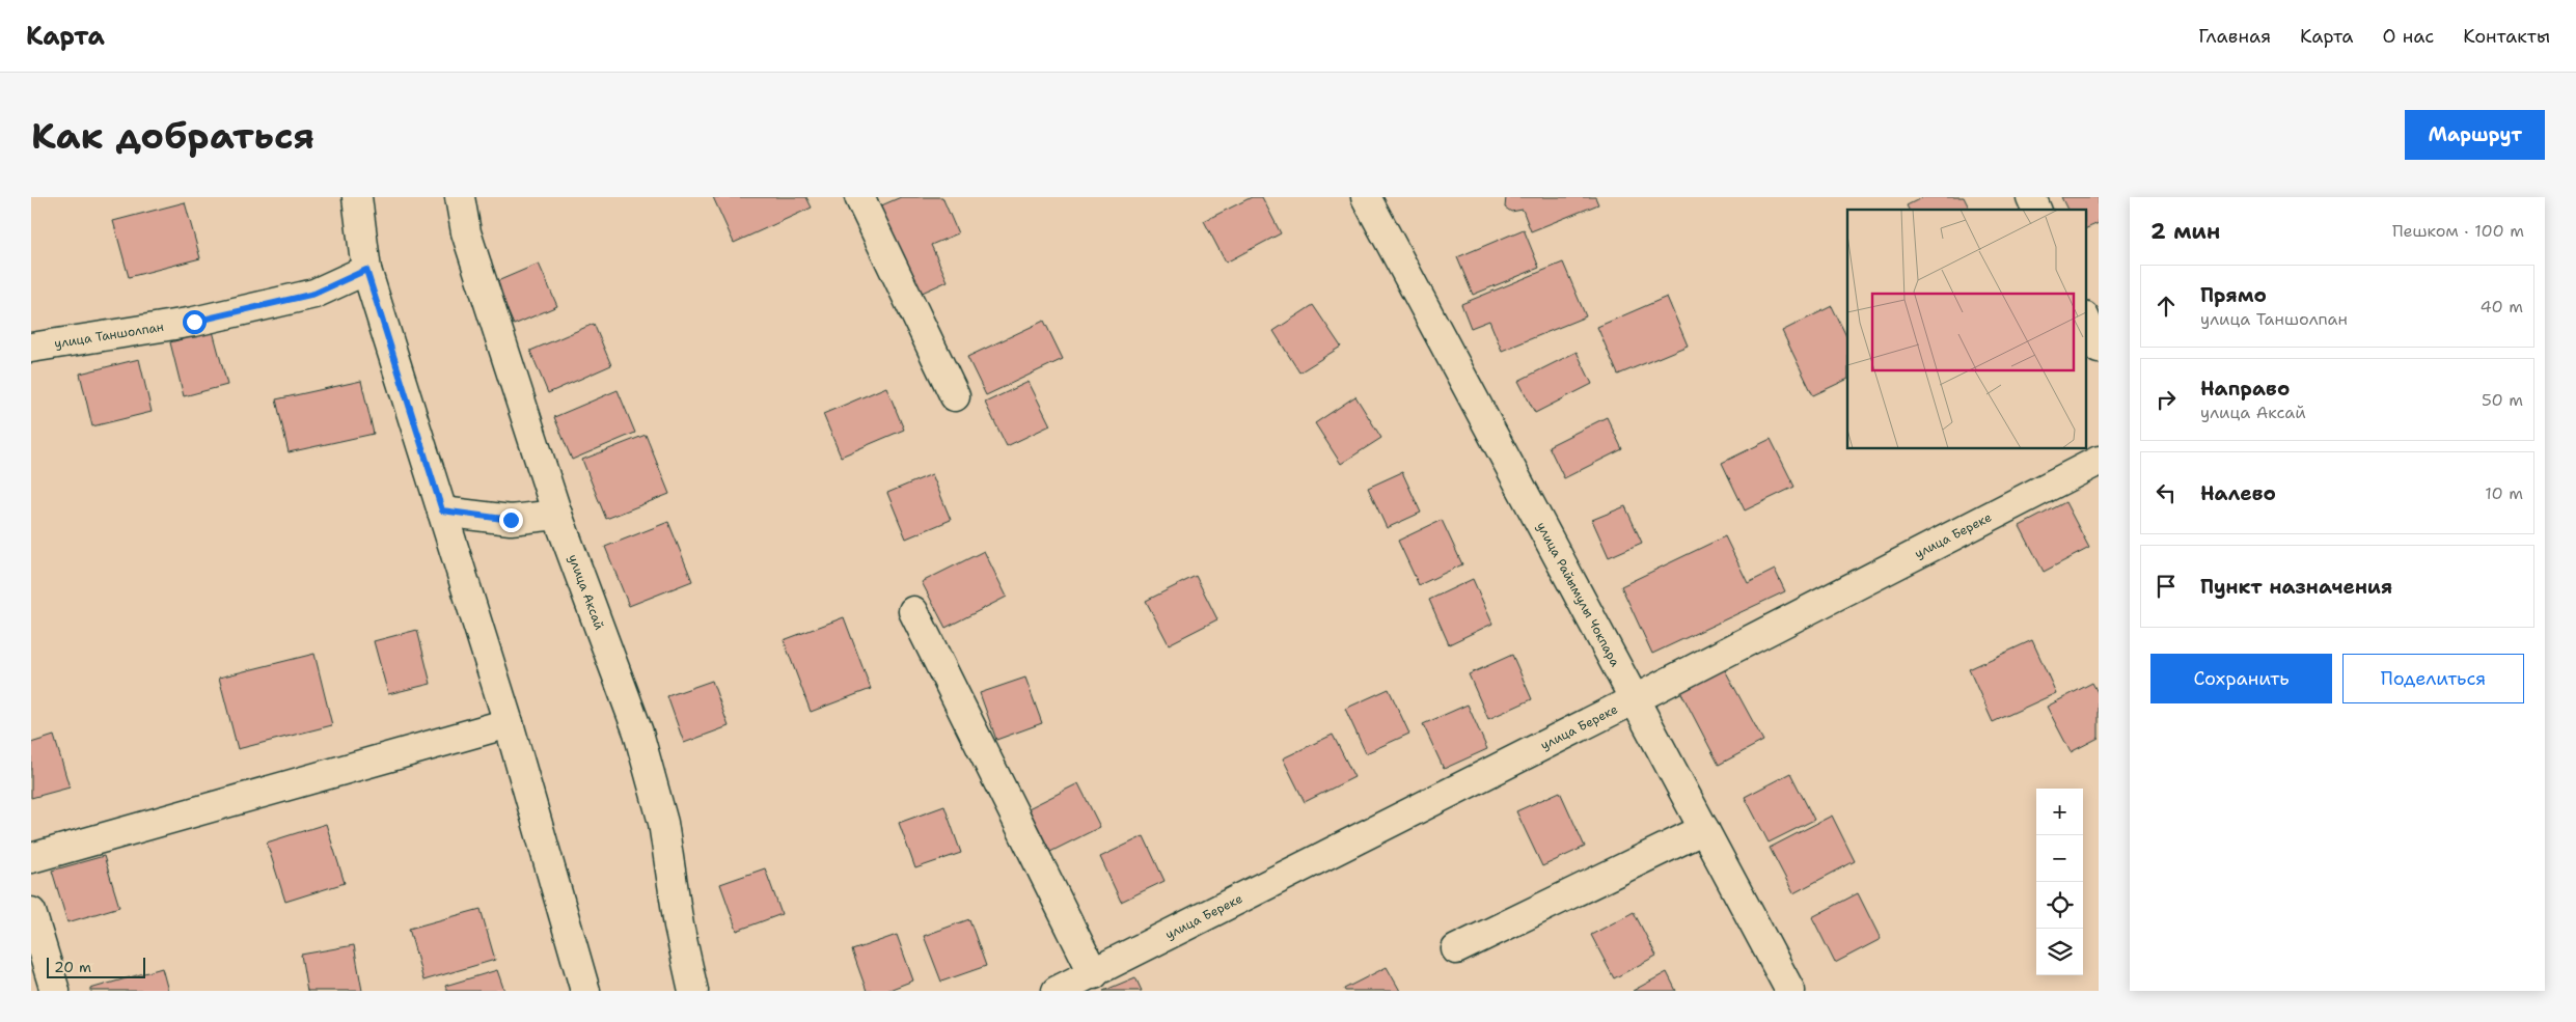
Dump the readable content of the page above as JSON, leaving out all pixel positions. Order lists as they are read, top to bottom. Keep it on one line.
{"streets":{"street":["улица Таншолпан","улица Береке","улица Аксай","улица Райымулы Чокпара"]},"crossings":[["улица Береке","улица Райымулы Чокпара"]],"scale_bar":"20 m","page":{"header":"Карта","nav":["Главная","Карта","О нас","Контакты"],"buttons":["Маршрут",["Сохранить","Поделиться"]],"title":"Как добраться","heading":["2 мин","Пешком · 100 m"],"list":[["Прямо","улица Таншолпан","40 m"],["Направо","улица Аксай","50 m"],["Налево","10 m"],"Пункт назначения"],"map_buttons":["+","−"],"scale":"20 m"}}
